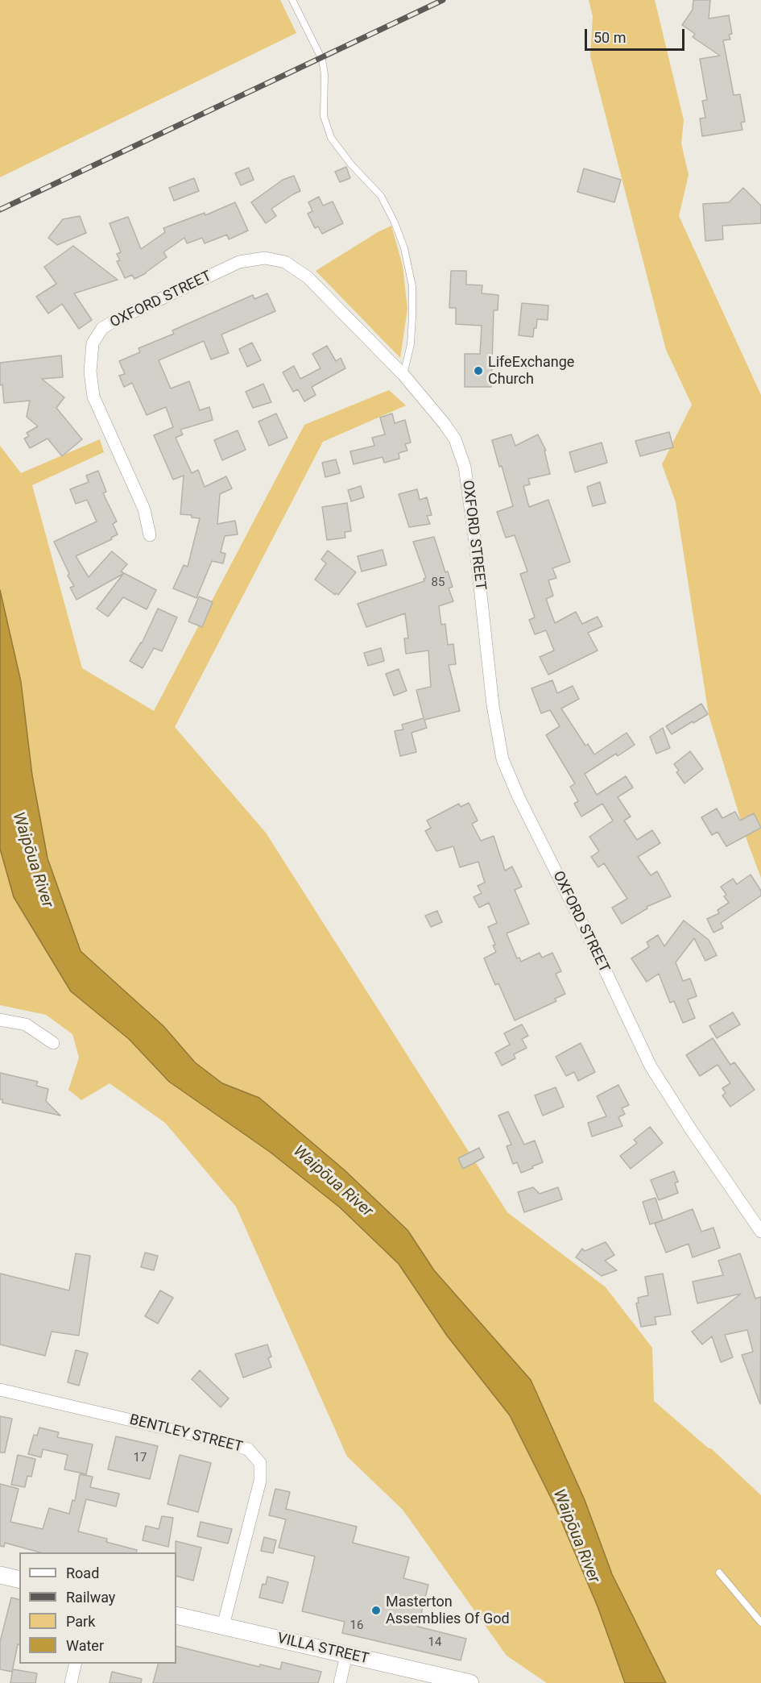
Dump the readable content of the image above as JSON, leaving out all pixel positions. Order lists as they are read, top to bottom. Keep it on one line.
{"streets":{"street":["OXFORD STREET","BENTLEY STREET","VILLA STREET"]},"crossings":[["BENTLEY STREET","VILLA STREET"]],"water":["Waipōua River"],"places":["LifeExchange Church","Masterton Assemblies Of God"],"house_numbers":["85","17","16","14"],"legend":["Road","Railway","Park","Water"],"scale_bar":"50 m"}
